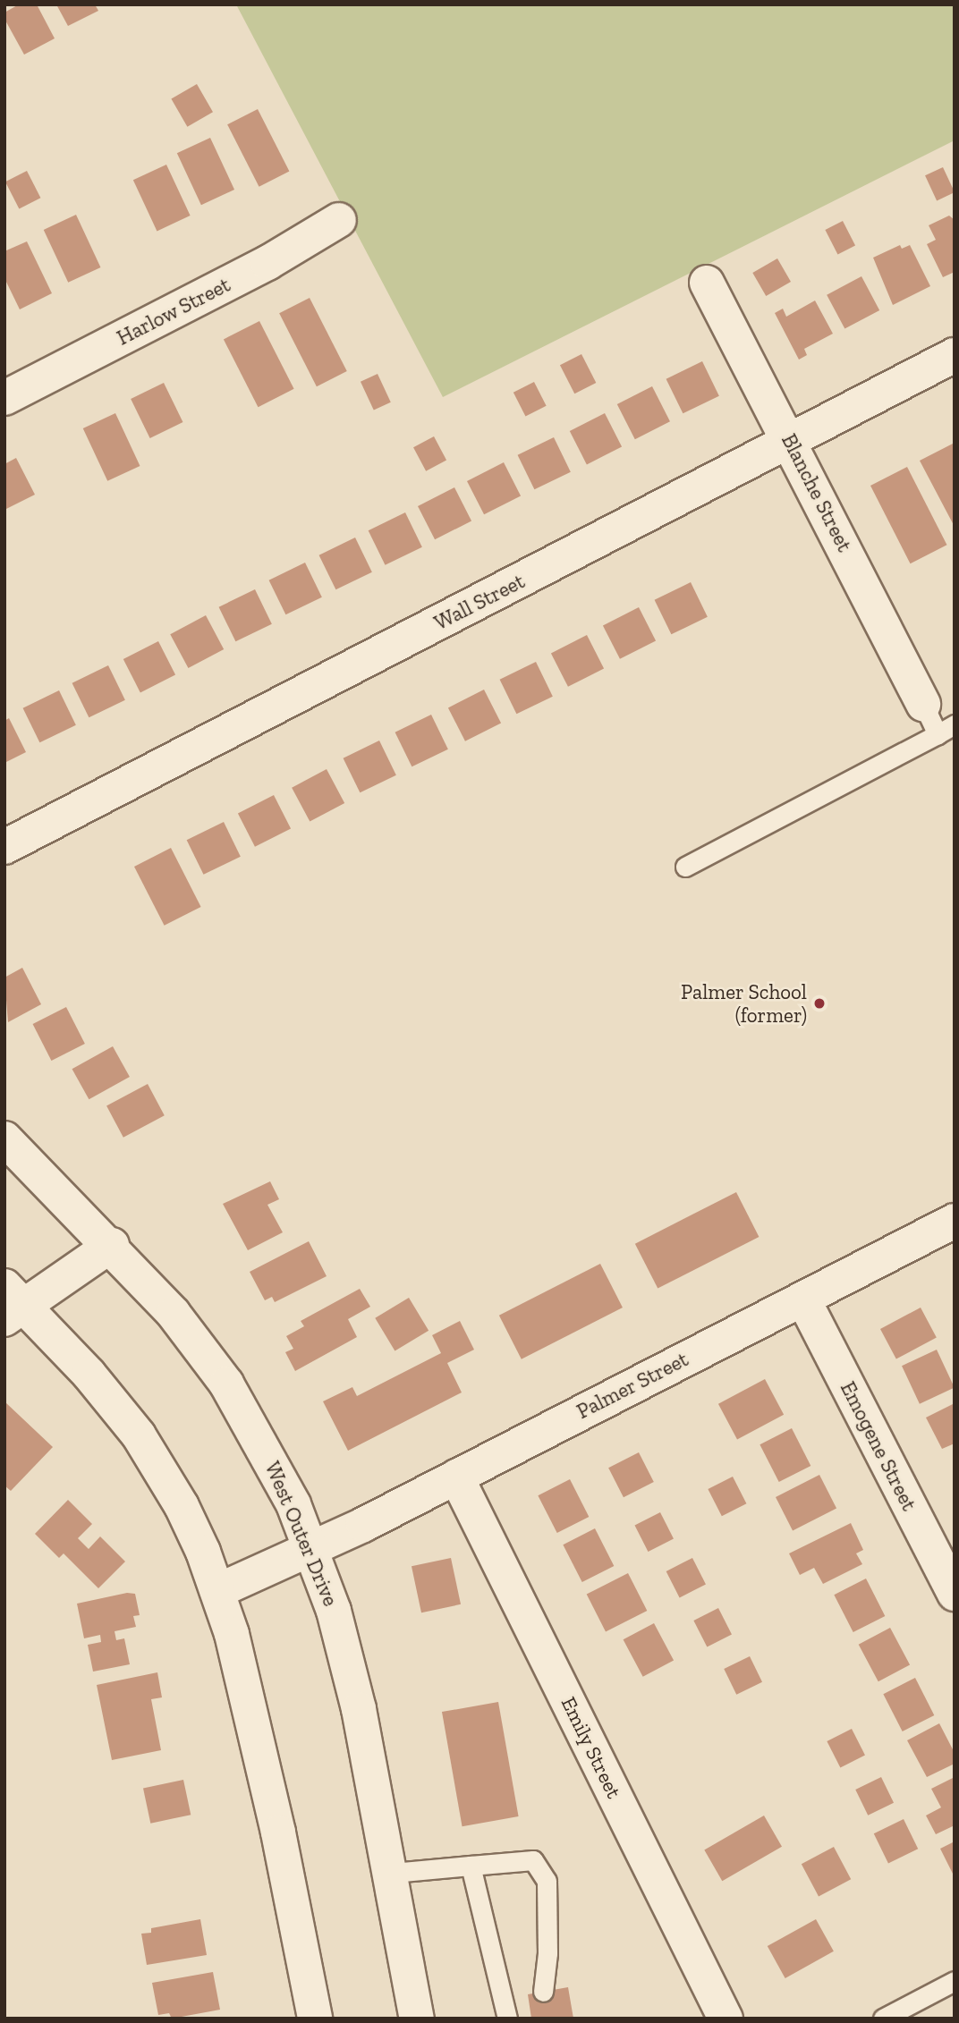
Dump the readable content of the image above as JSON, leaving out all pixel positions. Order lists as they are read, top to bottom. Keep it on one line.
{"streets":{"street":["Harlow Street","Blanche Street","Wall Street","Palmer Street","Emogene Street","West Outer Drive","Emily Street"]},"crossings":[["Blanche Street","Wall Street"],["Palmer Street","Emogene Street"],["Palmer Street","West Outer Drive"],["Palmer Street","Emily Street"]],"places":["Palmer School (former)"]}
